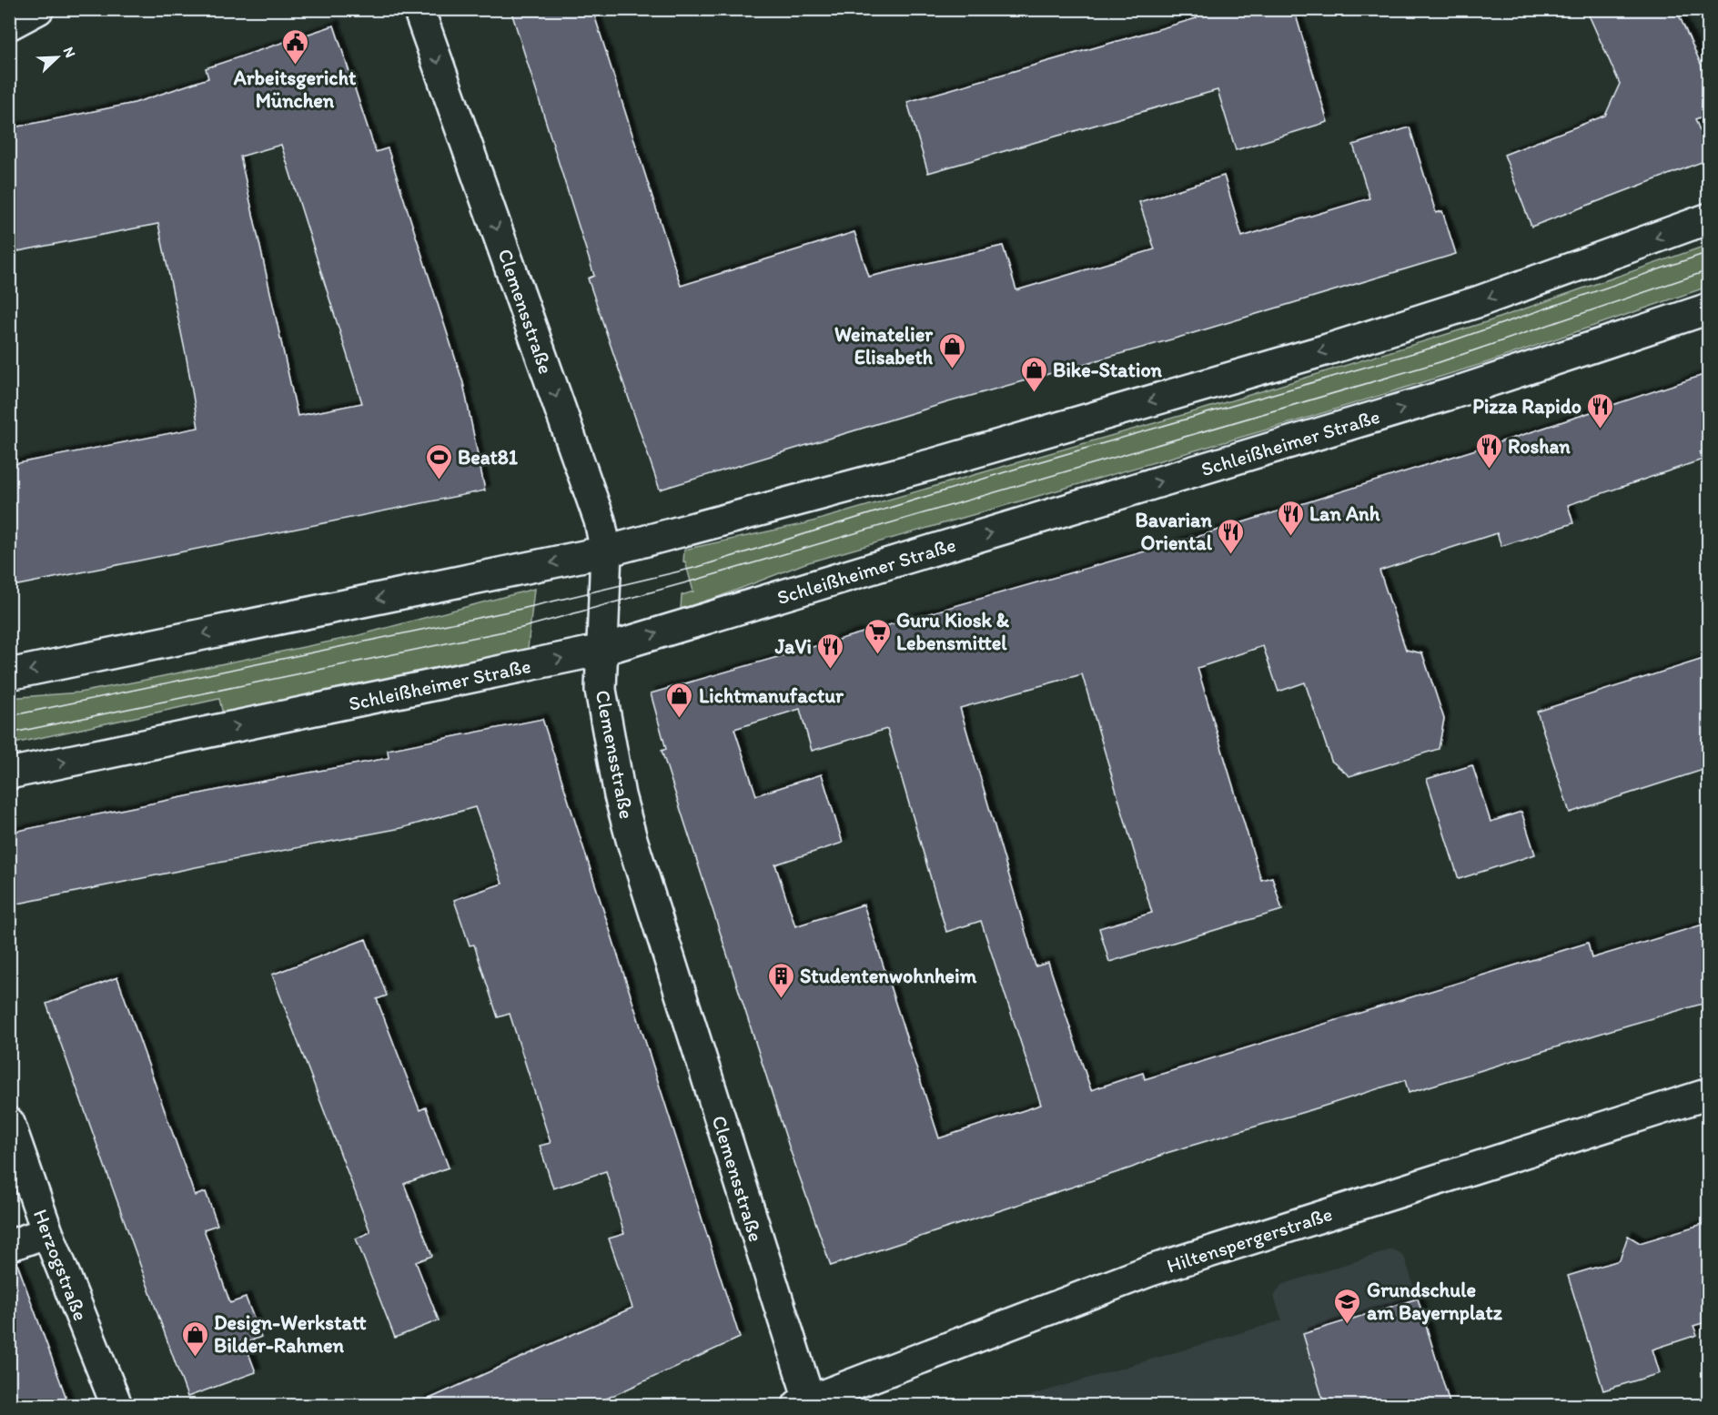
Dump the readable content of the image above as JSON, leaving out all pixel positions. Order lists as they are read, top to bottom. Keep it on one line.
{"streets":{"main road":["Clemensstraße","Schleißheimer Straße","Hiltenspergerstraße","Herzogstraße"]},"crossings":[["Clemensstraße","Schleißheimer Straße"],["Clemensstraße","Hiltenspergerstraße"]],"one_way":["Clemensstraße"],"places":{"public building":["Arbeitsgericht München"],"shop":["Weinatelier Elisabeth","Bike-Station","Lichtmanufactur","Design-Werkstatt Bilder-Rahmen"],"restaurant":["Pizza Rapido","Roshan","Lan Anh","Bavarian Oriental","JaVi"],"sports":["Beat81"],"supermarket":["Guru Kiosk & Lebensmittel"],"building":["Studentenwohnheim"],"school or university":["Grundschule am Bayernplatz"]},"north":"top right"}
